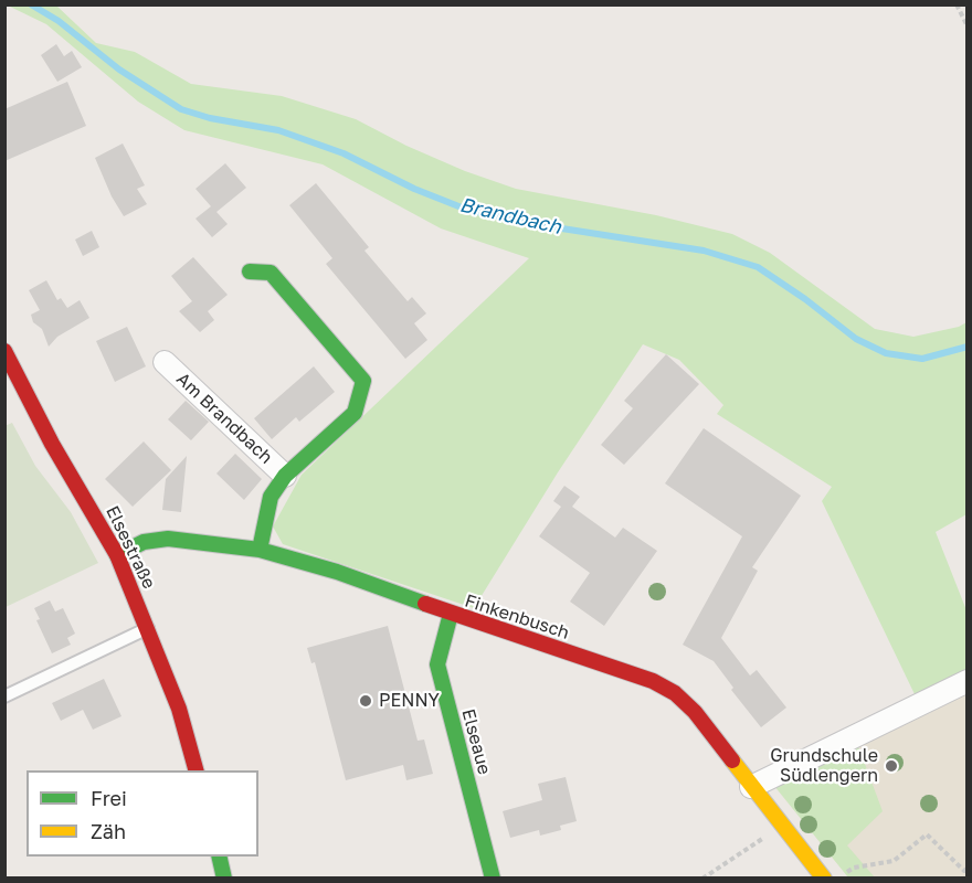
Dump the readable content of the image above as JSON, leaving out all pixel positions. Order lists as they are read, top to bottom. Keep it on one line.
{"streets":{"street":["Am Brandbach","Elsestraße","Finkenbusch","Elseaue"]},"crossings":[["Am Brandbach","Finkenbusch"],["Elsestraße","Finkenbusch"],["Finkenbusch","Elseaue"]],"water":["Brandbach"],"places":["PENNY","Grundschule Südlengern"],"legend":["Frei","Zäh"]}
